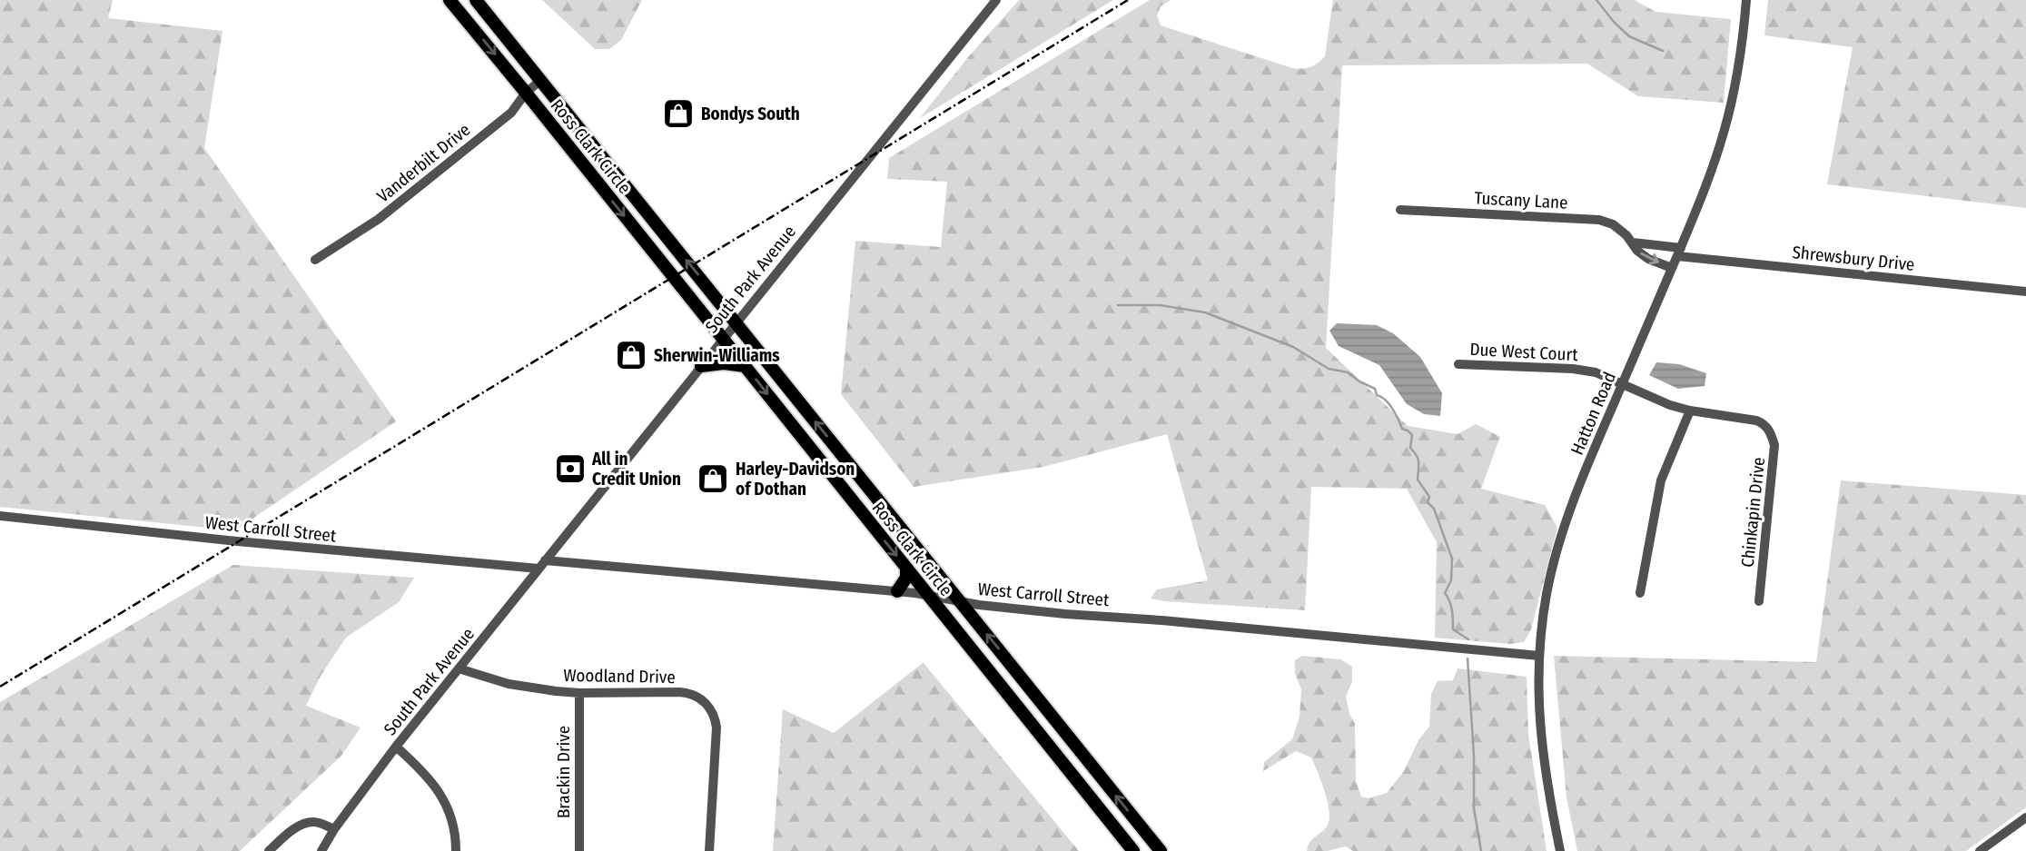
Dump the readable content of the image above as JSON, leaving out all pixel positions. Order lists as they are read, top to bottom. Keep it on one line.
{"streets":{"highway":["Ross Clark Circle"],"street":["Vanderbilt Drive","Tuscany Lane","Shrewsbury Drive","South Park Avenue","Due West Court","Hatton Road","Chinkapin Drive","West Carroll Street","Woodland Drive","Brackin Drive"]},"crossings":[["Ross Clark Circle","Vanderbilt Drive"],["Ross Clark Circle","South Park Avenue"],["Ross Clark Circle","West Carroll Street"],["Tuscany Lane","Hatton Road"],["Shrewsbury Drive","Hatton Road"],["South Park Avenue","West Carroll Street"],["South Park Avenue","Woodland Drive"],["Due West Court","Hatton Road"],["Due West Court","Chinkapin Drive"],["Hatton Road","Chinkapin Drive"],["Hatton Road","West Carroll Street"],["Woodland Drive","Brackin Drive"]],"places":{"shop":["Bondys South","Sherwin-Williams","Harley-Davidson of Dothan"],"bank":["All in Credit Union"]}}
